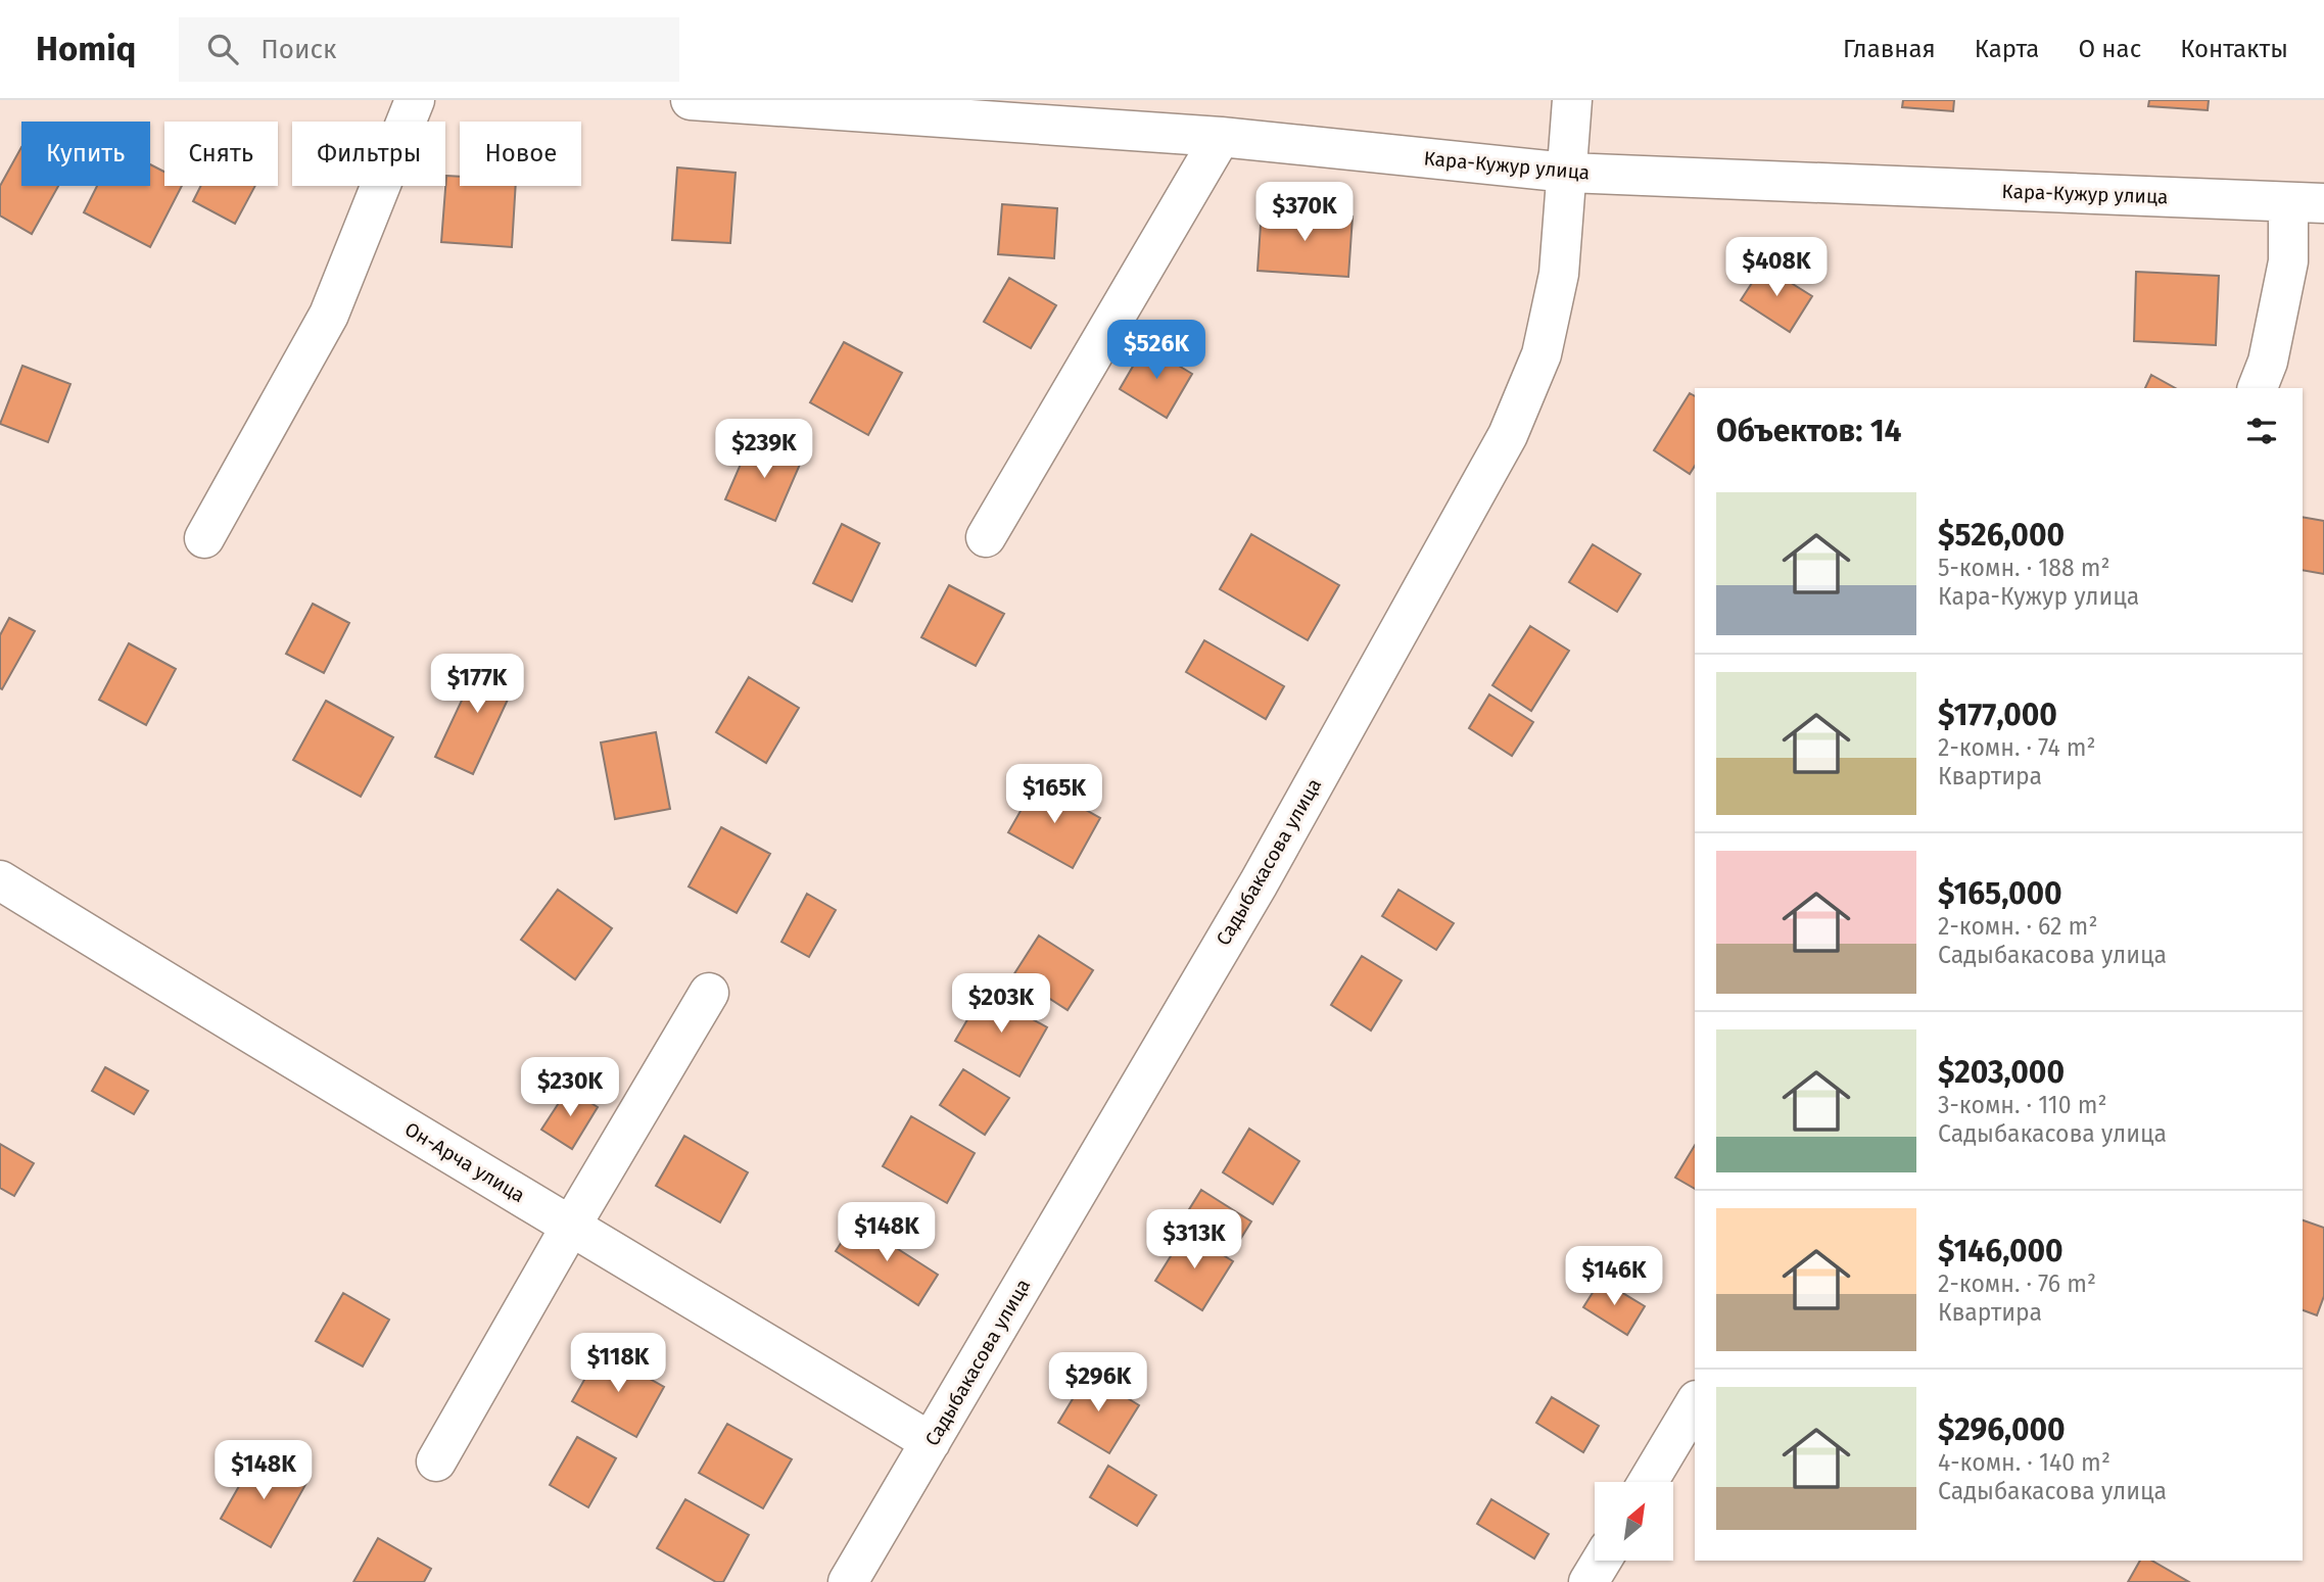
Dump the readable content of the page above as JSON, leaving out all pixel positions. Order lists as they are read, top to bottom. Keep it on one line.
{"streets":{"street":["Кара-Кужур улица","Садыбакасова улица","Он-Арча улица"]},"crossings":[["Кара-Кужур улица","Садыбакасова улица"],["Садыбакасова улица","Он-Арча улица"]],"north":"top right","page":{"header":"Homiq","search":"Поиск","nav":["Главная","Карта","О нас","Контакты"],"chip":["Купить","Снять","Фильтры","Новое"],"price":["$370K","$408K","$526K","$239K","$177K","$165K","$203K","$230K","$148K","$313K","$146K","$118K","$296K","$148K"],"heading":"Объектов: 14","list":[{"name":"$526,000","note":"5-комн. · 188 m² · Кара-Кужур улица"},{"name":"$177,000","note":"2-комн. · 74 m² · Квартира"},{"name":"$165,000","note":"2-комн. · 62 m² · Садыбакасова улица"},{"name":"$203,000","note":"3-комн. · 110 m² · Садыбакасова улица"},{"name":"$146,000","note":"2-комн. · 76 m² · Квартира"},{"name":"$296,000","note":"4-комн. · 140 m² · Садыбакасова улица"}]}}
